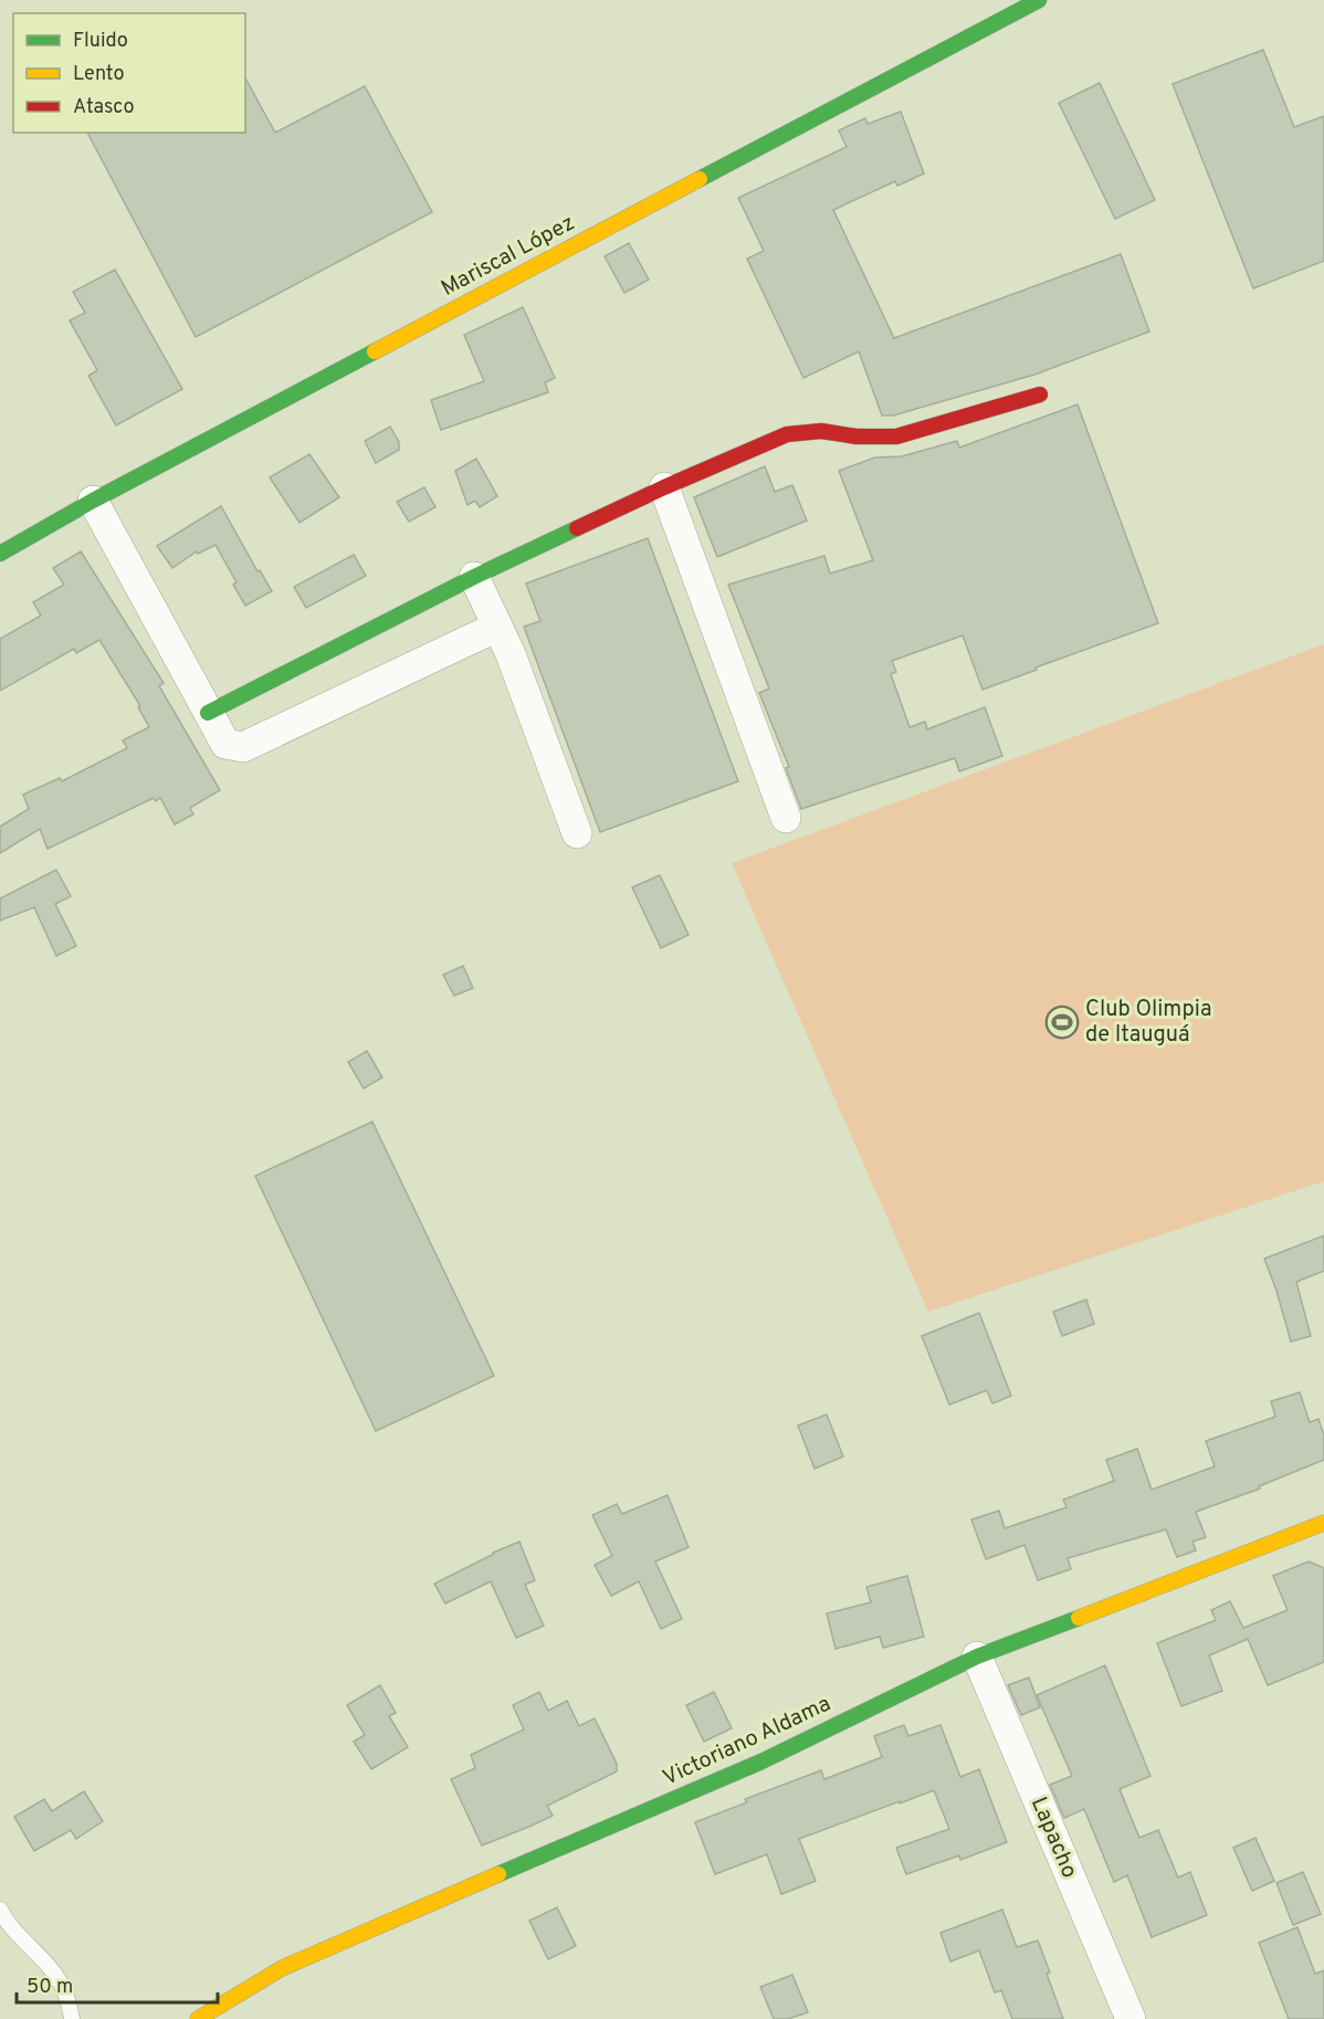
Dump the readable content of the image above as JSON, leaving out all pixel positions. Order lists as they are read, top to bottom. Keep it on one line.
{"streets":{"street":["Mariscal López","Victoriano Aldama","Lapacho"]},"crossings":[["Victoriano Aldama","Lapacho"]],"places":{"sports":["Club Olimpia de Itauguá"]},"legend":["Fluido","Lento","Atasco"],"scale_bar":"50 m"}
